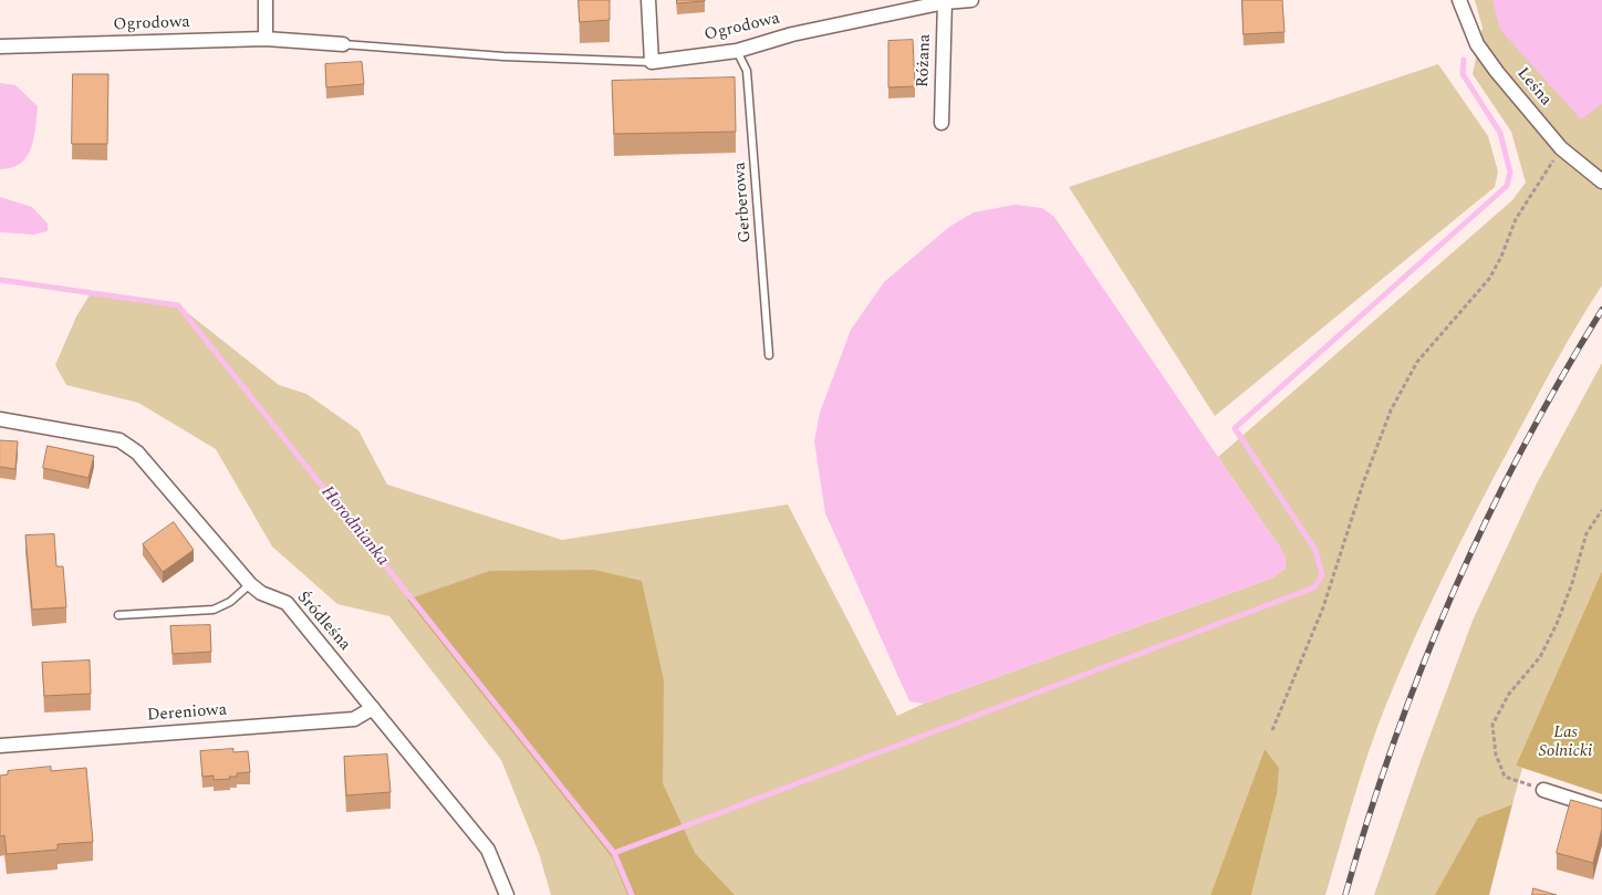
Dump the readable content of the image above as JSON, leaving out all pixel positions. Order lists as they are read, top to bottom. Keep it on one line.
{"streets":{"street":["Ogrodowa","Różana","Leśna","Śródleśna","Dereniowa"],"lane":["Gerberowa"]},"crossings":[["Ogrodowa","Różana"],["Ogrodowa","Gerberowa"],["Śródleśna","Dereniowa"]],"water":["Horodnianka"],"parks":["Las Solnicki"]}
